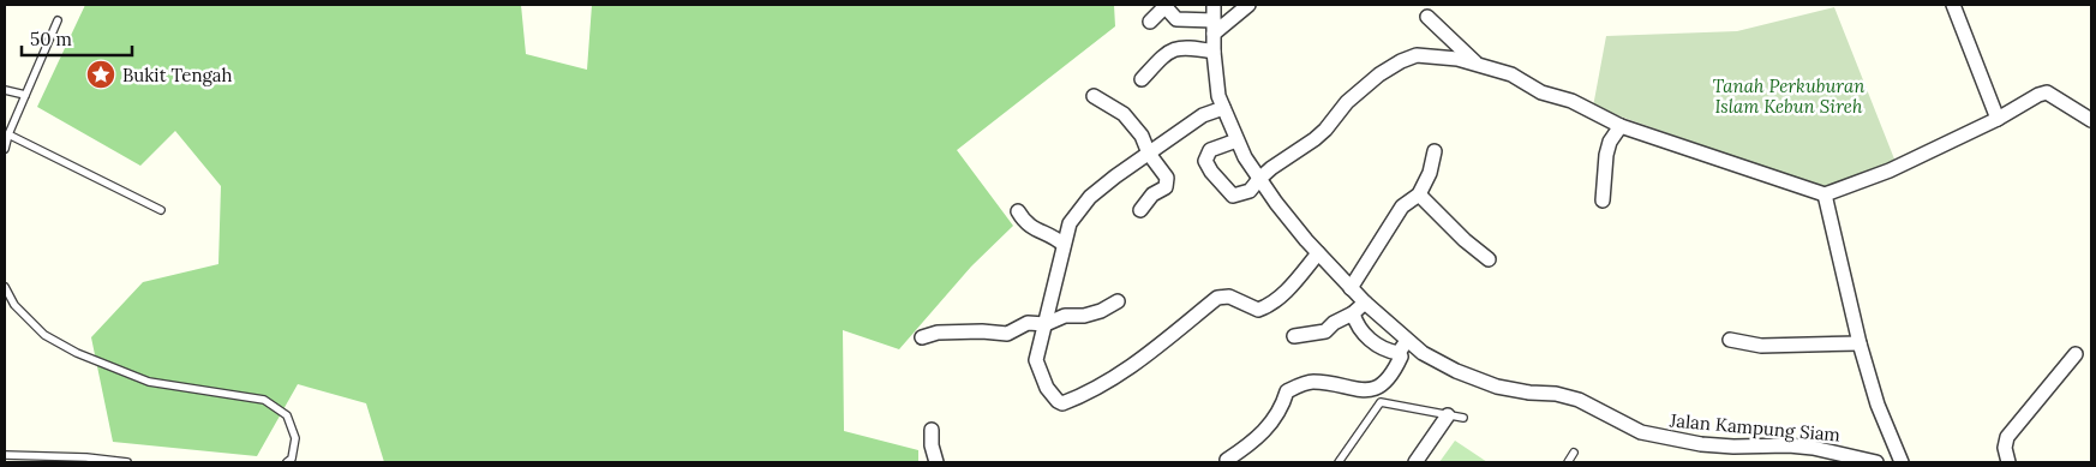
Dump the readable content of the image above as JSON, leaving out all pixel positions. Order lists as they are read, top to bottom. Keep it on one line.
{"streets":{"street":["Jalan Kampung Siam"]},"parks":["Tanah Perkuburan Islam Kebun Sireh"],"places":{"place":["Bukit Tengah"]},"scale_bar":"50 m"}
